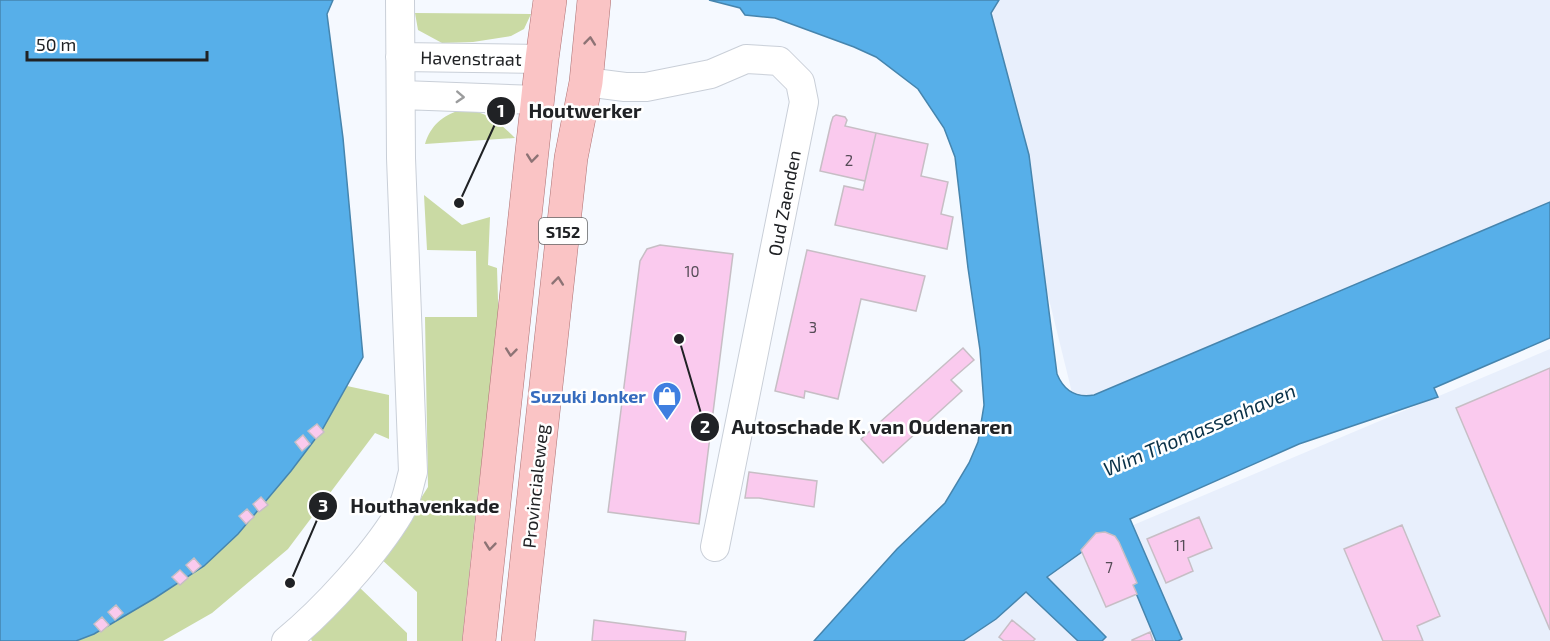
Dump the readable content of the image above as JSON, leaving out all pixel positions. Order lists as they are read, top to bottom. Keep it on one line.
{"streets":{"main road":["S152","Provincialeweg"],"street":["Havenstraat","Oud Zaenden"]},"crossings":[["Havenstraat","S152"],["Oud Zaenden","Provincialeweg"]],"water":["Wim Thomassenhaven"],"places":{"other":["Houtwerker","Autoschade K. van Oudenaren","Houthavenkade"],"shop":["Suzuki Jonker"]},"house_numbers":["2","10","3","11","7"],"scale_bar":"50 m"}
